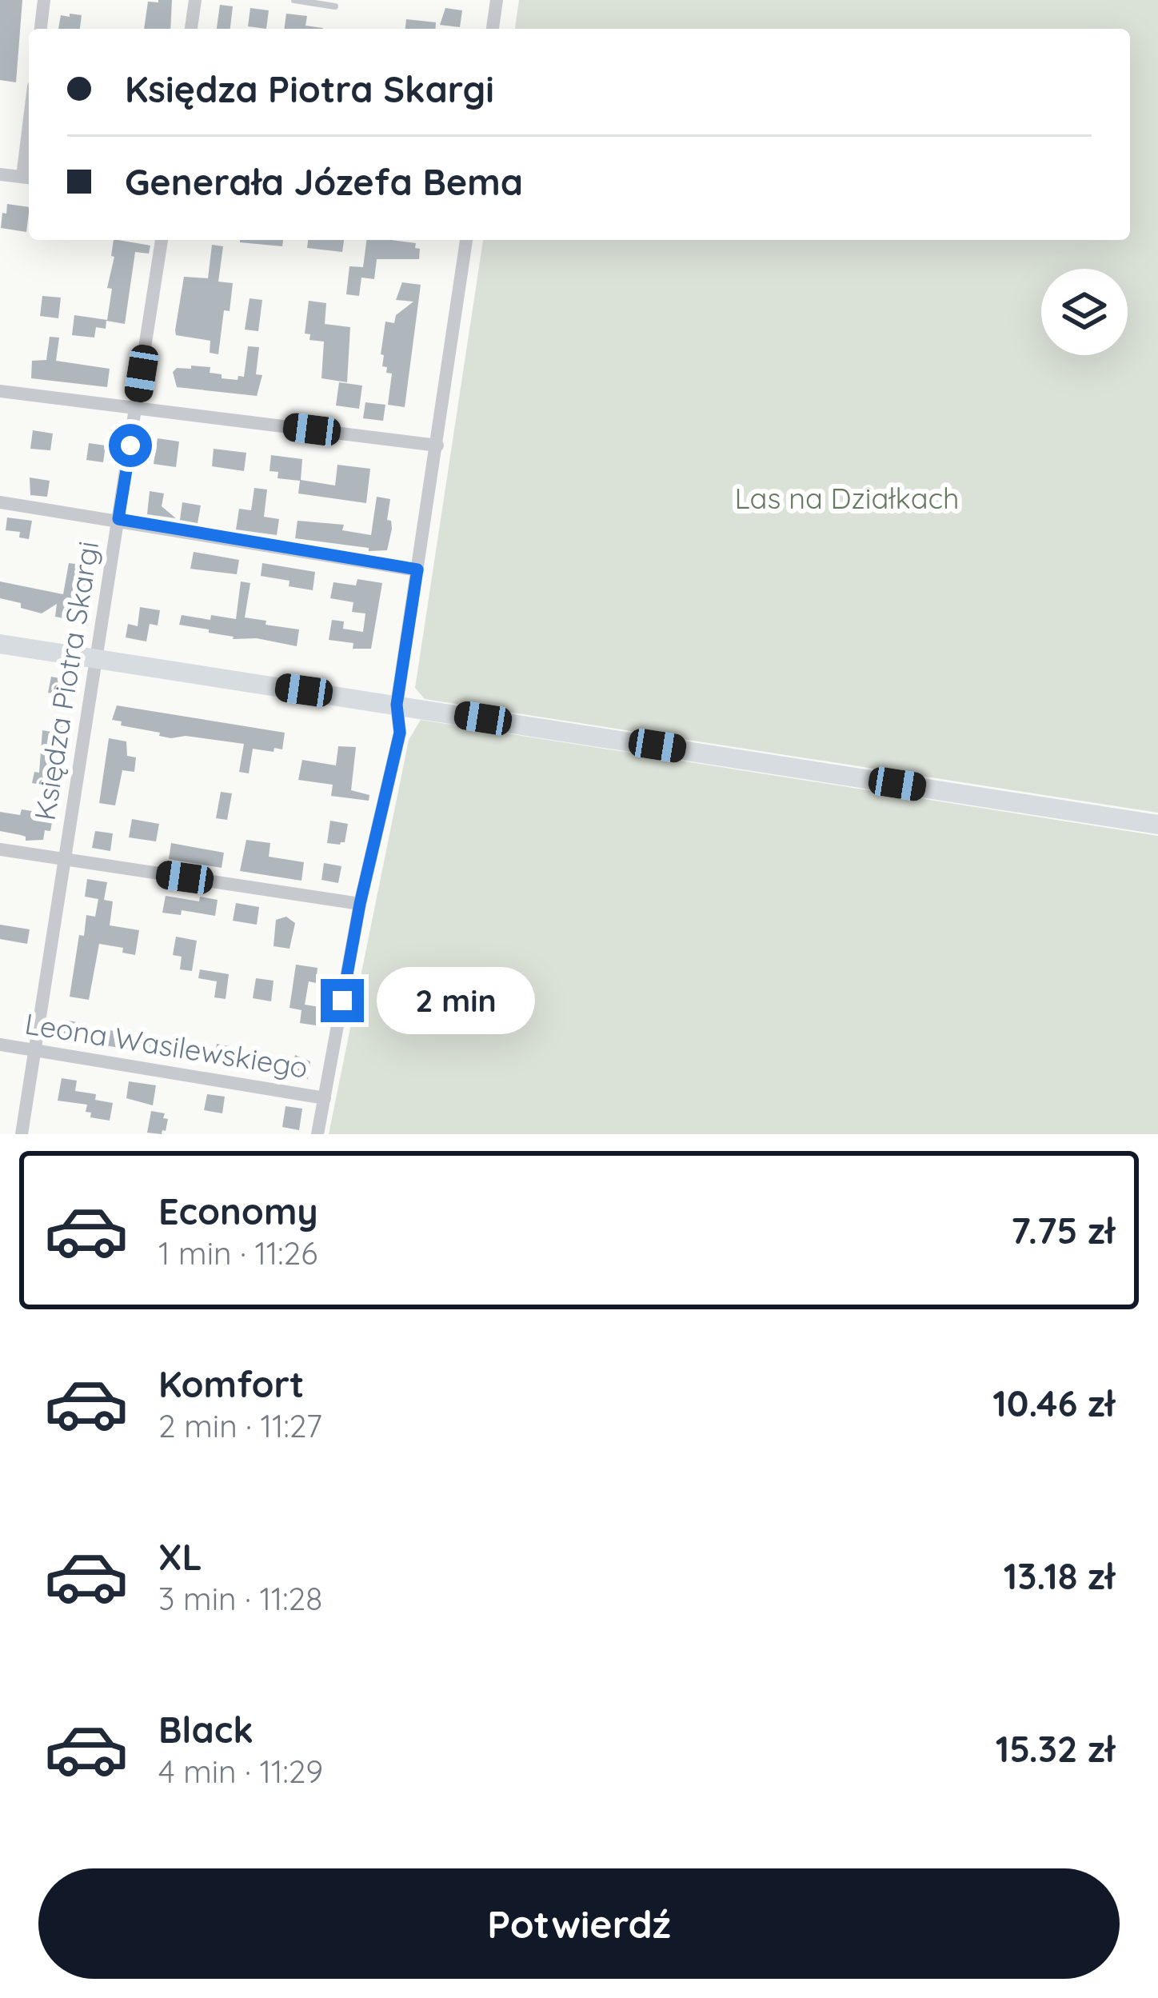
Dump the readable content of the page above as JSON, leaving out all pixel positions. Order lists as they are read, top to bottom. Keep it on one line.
{"streets":{"street":["Księdza Piotra Skargi","Leona Wasilewskiego"]},"crossings":[["Księdza Piotra Skargi","Leona Wasilewskiego"]],"parks":["Las na Działkach"],"page":{"banner":["Księdza Piotra Skargi","Generała Józefa Bema"],"bubble":"2 min","list":[{"name":"Economy","note":"1 min · 11:26","value":"7.75 zł"},{"name":"Komfort","note":"2 min · 11:27","value":"10.46 zł"},{"name":"XL","note":"3 min · 11:28","value":"13.18 zł"},{"name":"Black","note":"4 min · 11:29","value":"15.32 zł"}],"buttons":"Potwierdź"}}
